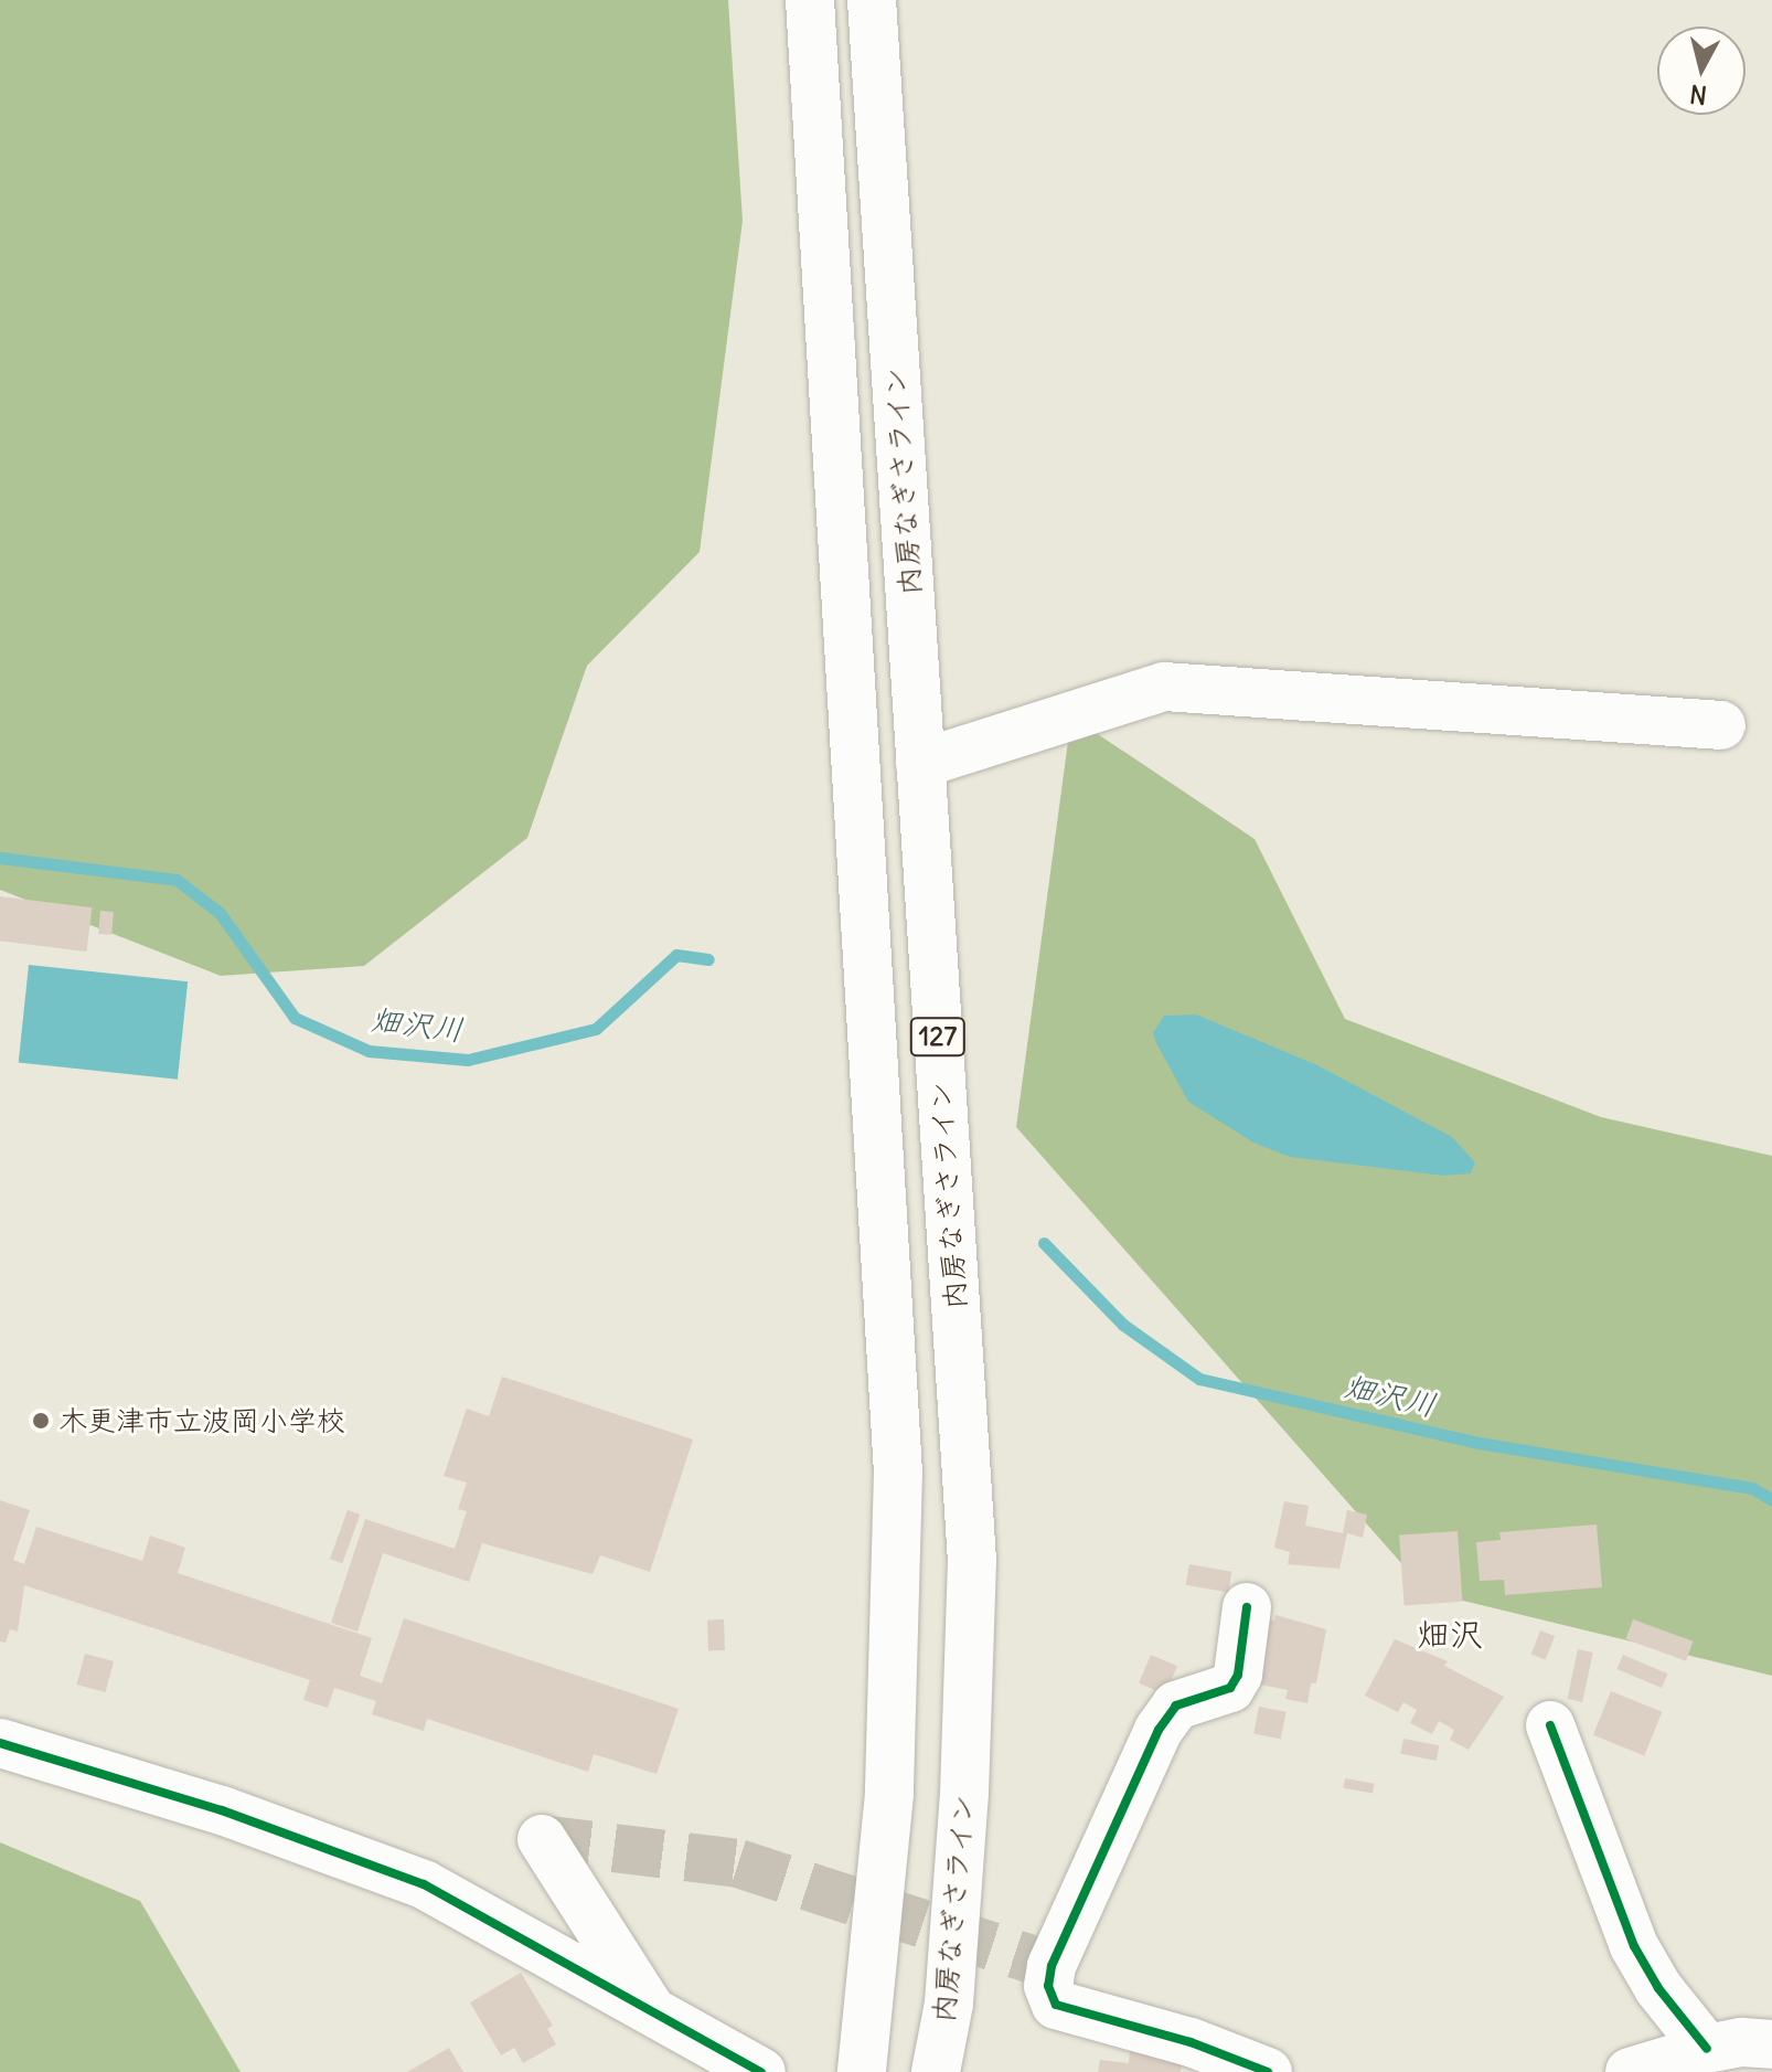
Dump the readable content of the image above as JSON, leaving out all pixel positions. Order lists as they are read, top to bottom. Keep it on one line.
{"streets":{"main road":["内房なぎさライン","127"]},"districts":["畑沢"],"water":["畑沢川"],"places":["木更津市立波岡小学校"],"north":"bottom"}
